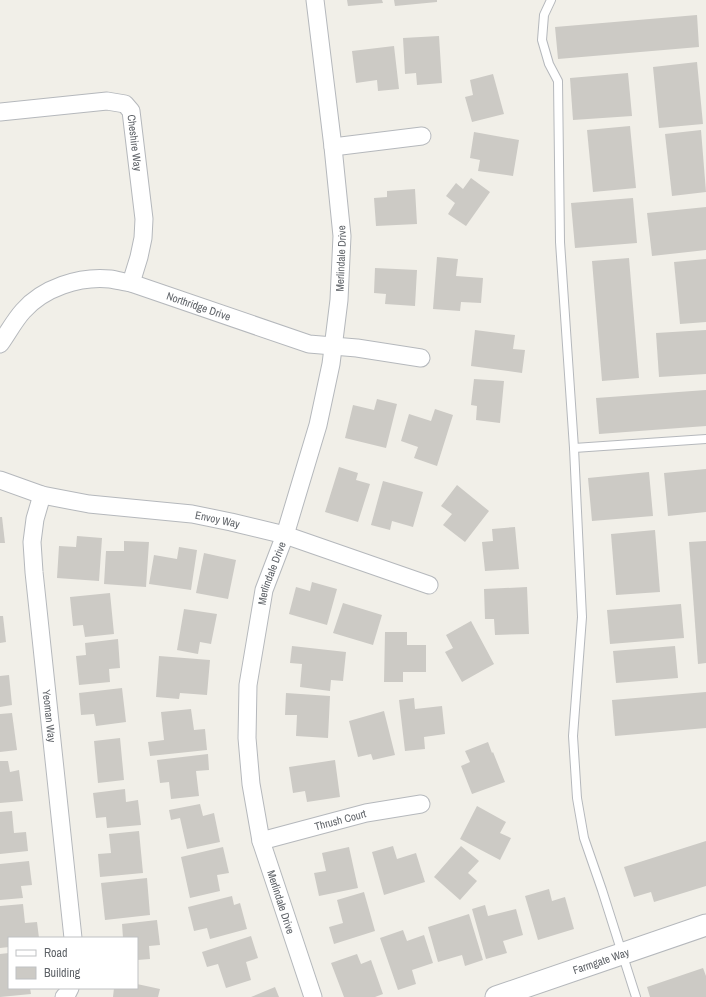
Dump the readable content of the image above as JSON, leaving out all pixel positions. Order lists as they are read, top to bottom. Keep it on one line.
{"streets":{"street":["Cheshire Way","Merlindale Drive","Northridge Drive","Envoy Way","Yeoman Way","Thrush Court","Farmgate Way"]},"crossings":[["Cheshire Way","Northridge Drive"],["Merlindale Drive","Northridge Drive"],["Merlindale Drive","Envoy Way"],["Merlindale Drive","Thrush Court"],["Envoy Way","Yeoman Way"]],"legend":["Road","Building"]}
